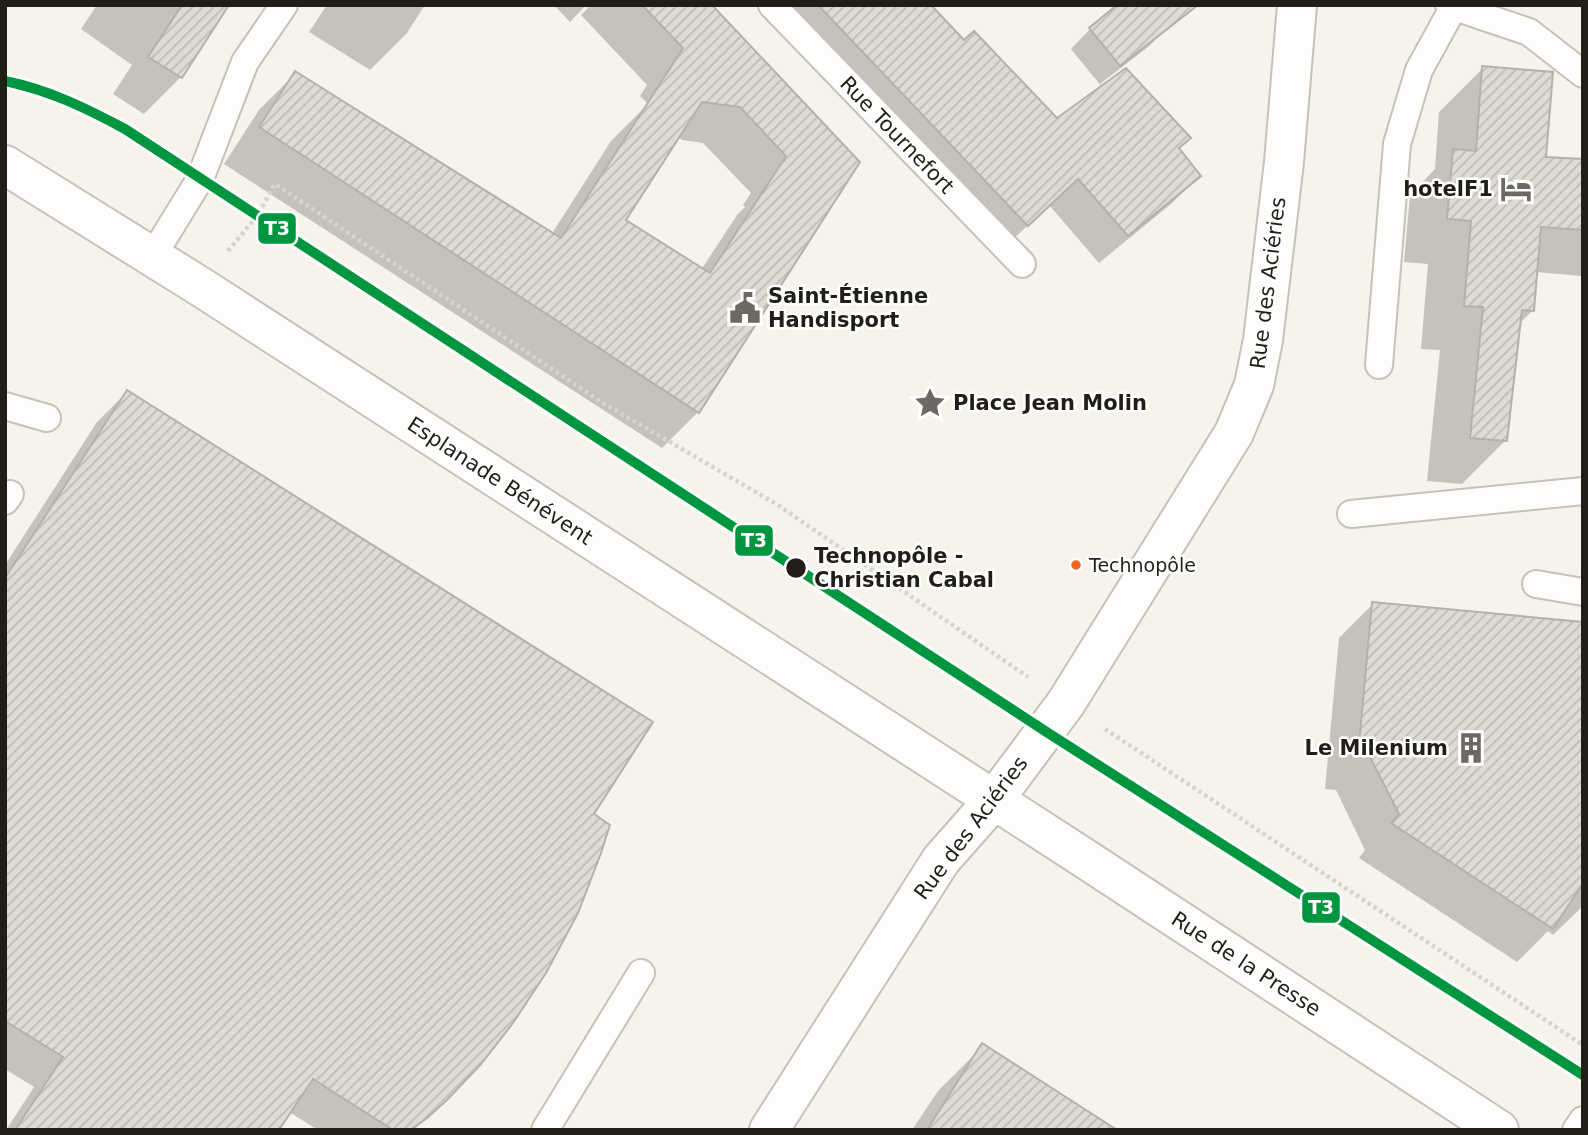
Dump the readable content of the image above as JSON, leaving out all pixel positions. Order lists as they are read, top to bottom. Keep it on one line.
{"streets":{"street":["Rue des Aciéries","Esplanade Bénévent","Rue de la Presse"],"lane":["Rue Tournefort"]},"crossings":[["Rue des Aciéries","Esplanade Bénévent"],["Rue des Aciéries","Rue de la Presse"],["Esplanade Bénévent","Rue de la Presse"]],"places":{"hotel":["hotelF1"],"public building":["Saint-Étienne Handisport"],"place":["Place Jean Molin"],"other":["Technopôle","Technopôle - Christian Cabal"],"building":["Le Milenium"]},"lines":["transit line T3"]}
